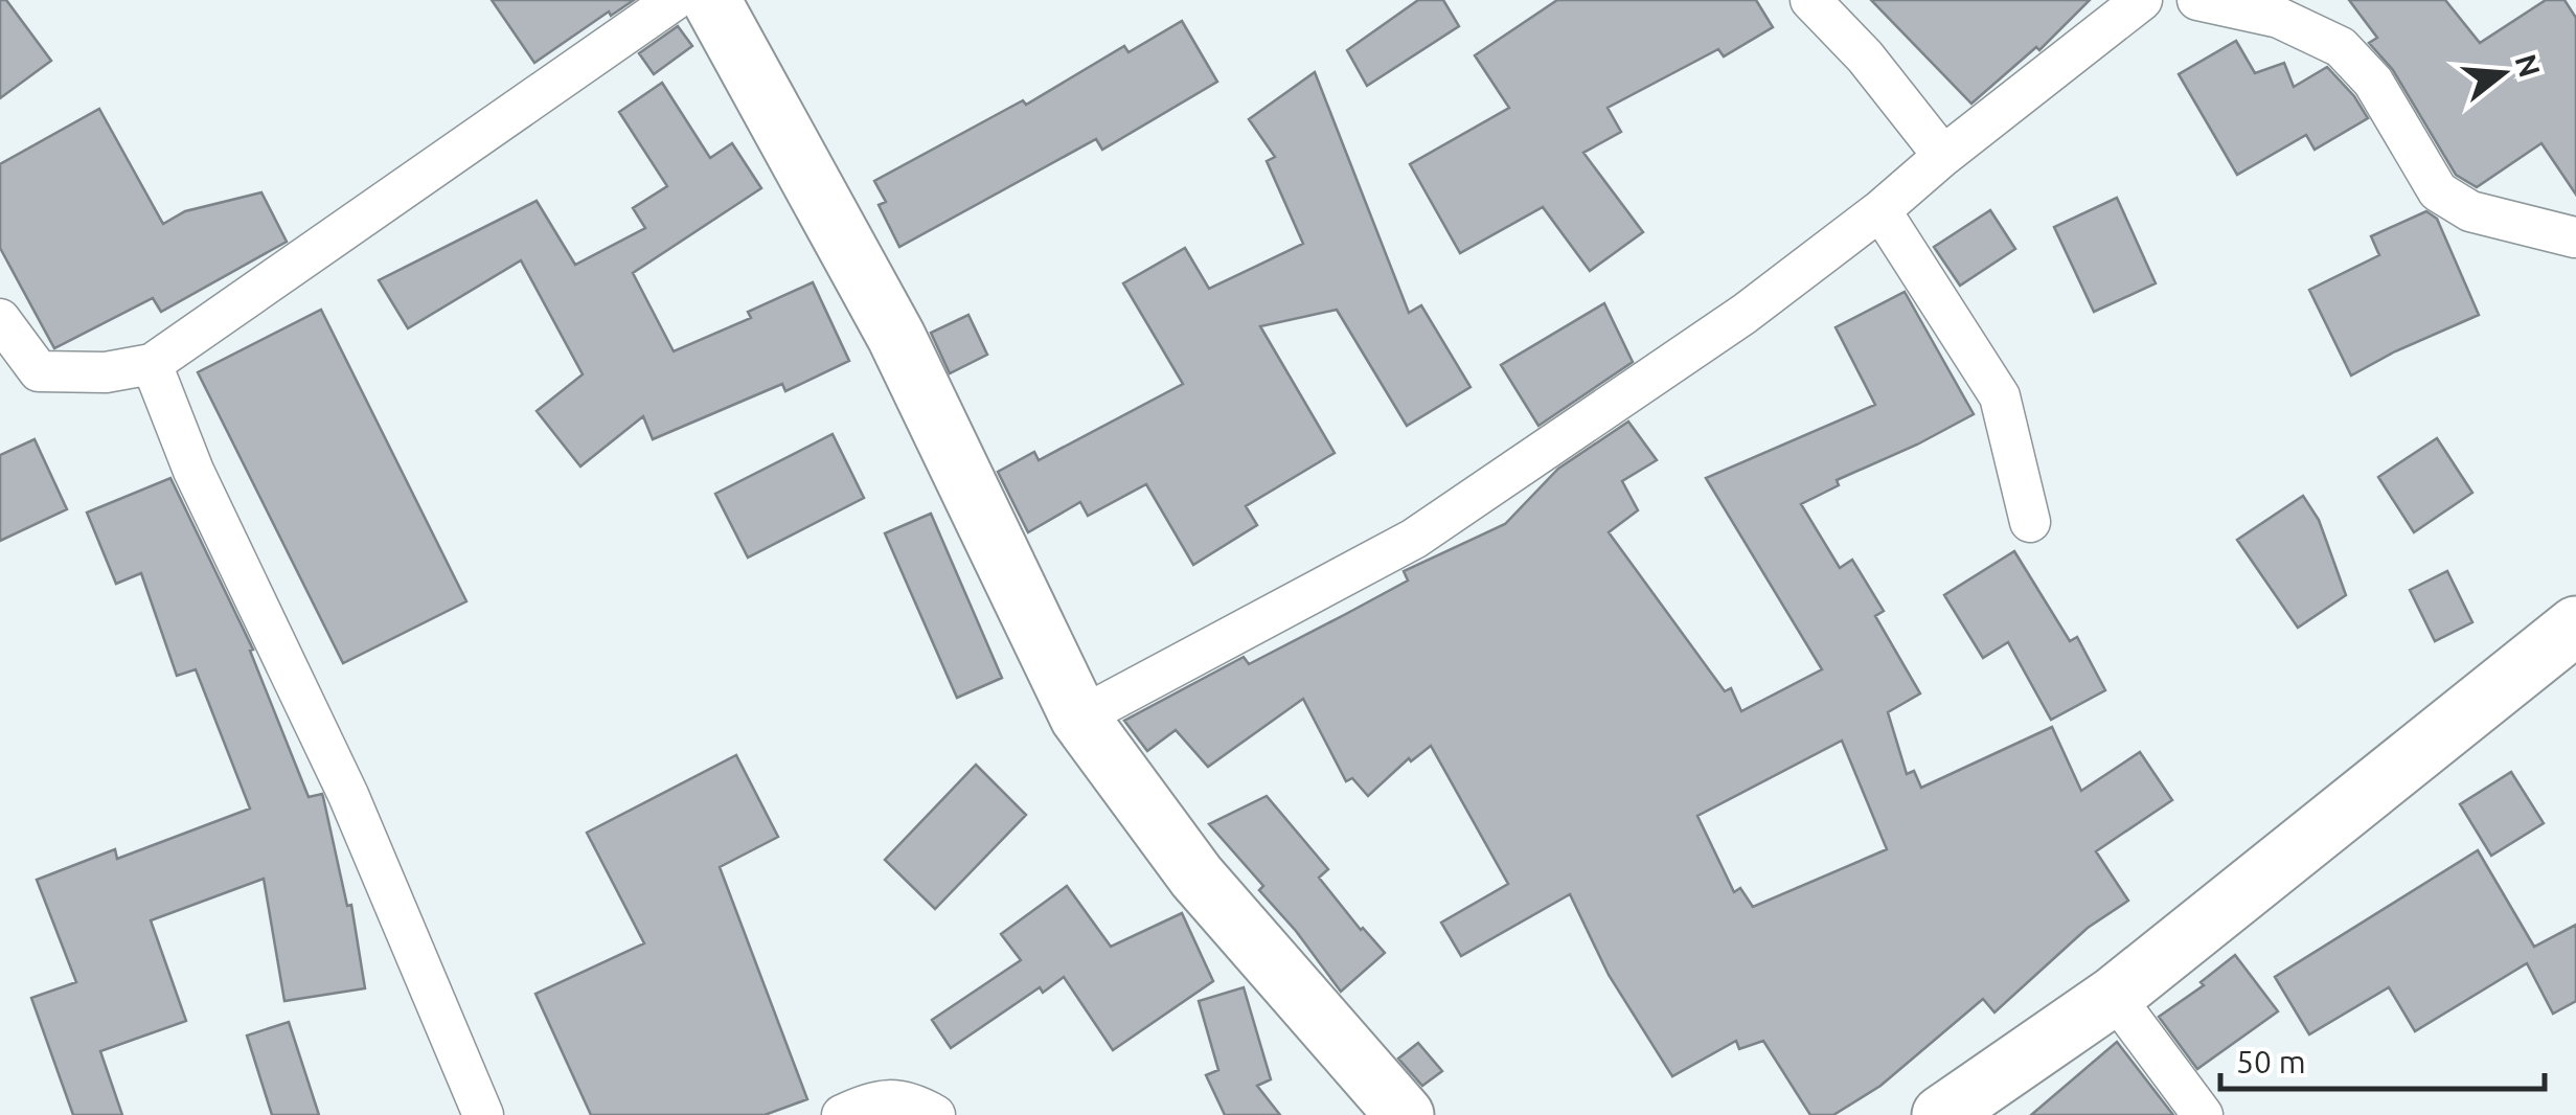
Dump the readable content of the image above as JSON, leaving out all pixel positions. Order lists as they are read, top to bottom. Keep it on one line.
{"scale_bar":"50 m","north":"right"}
